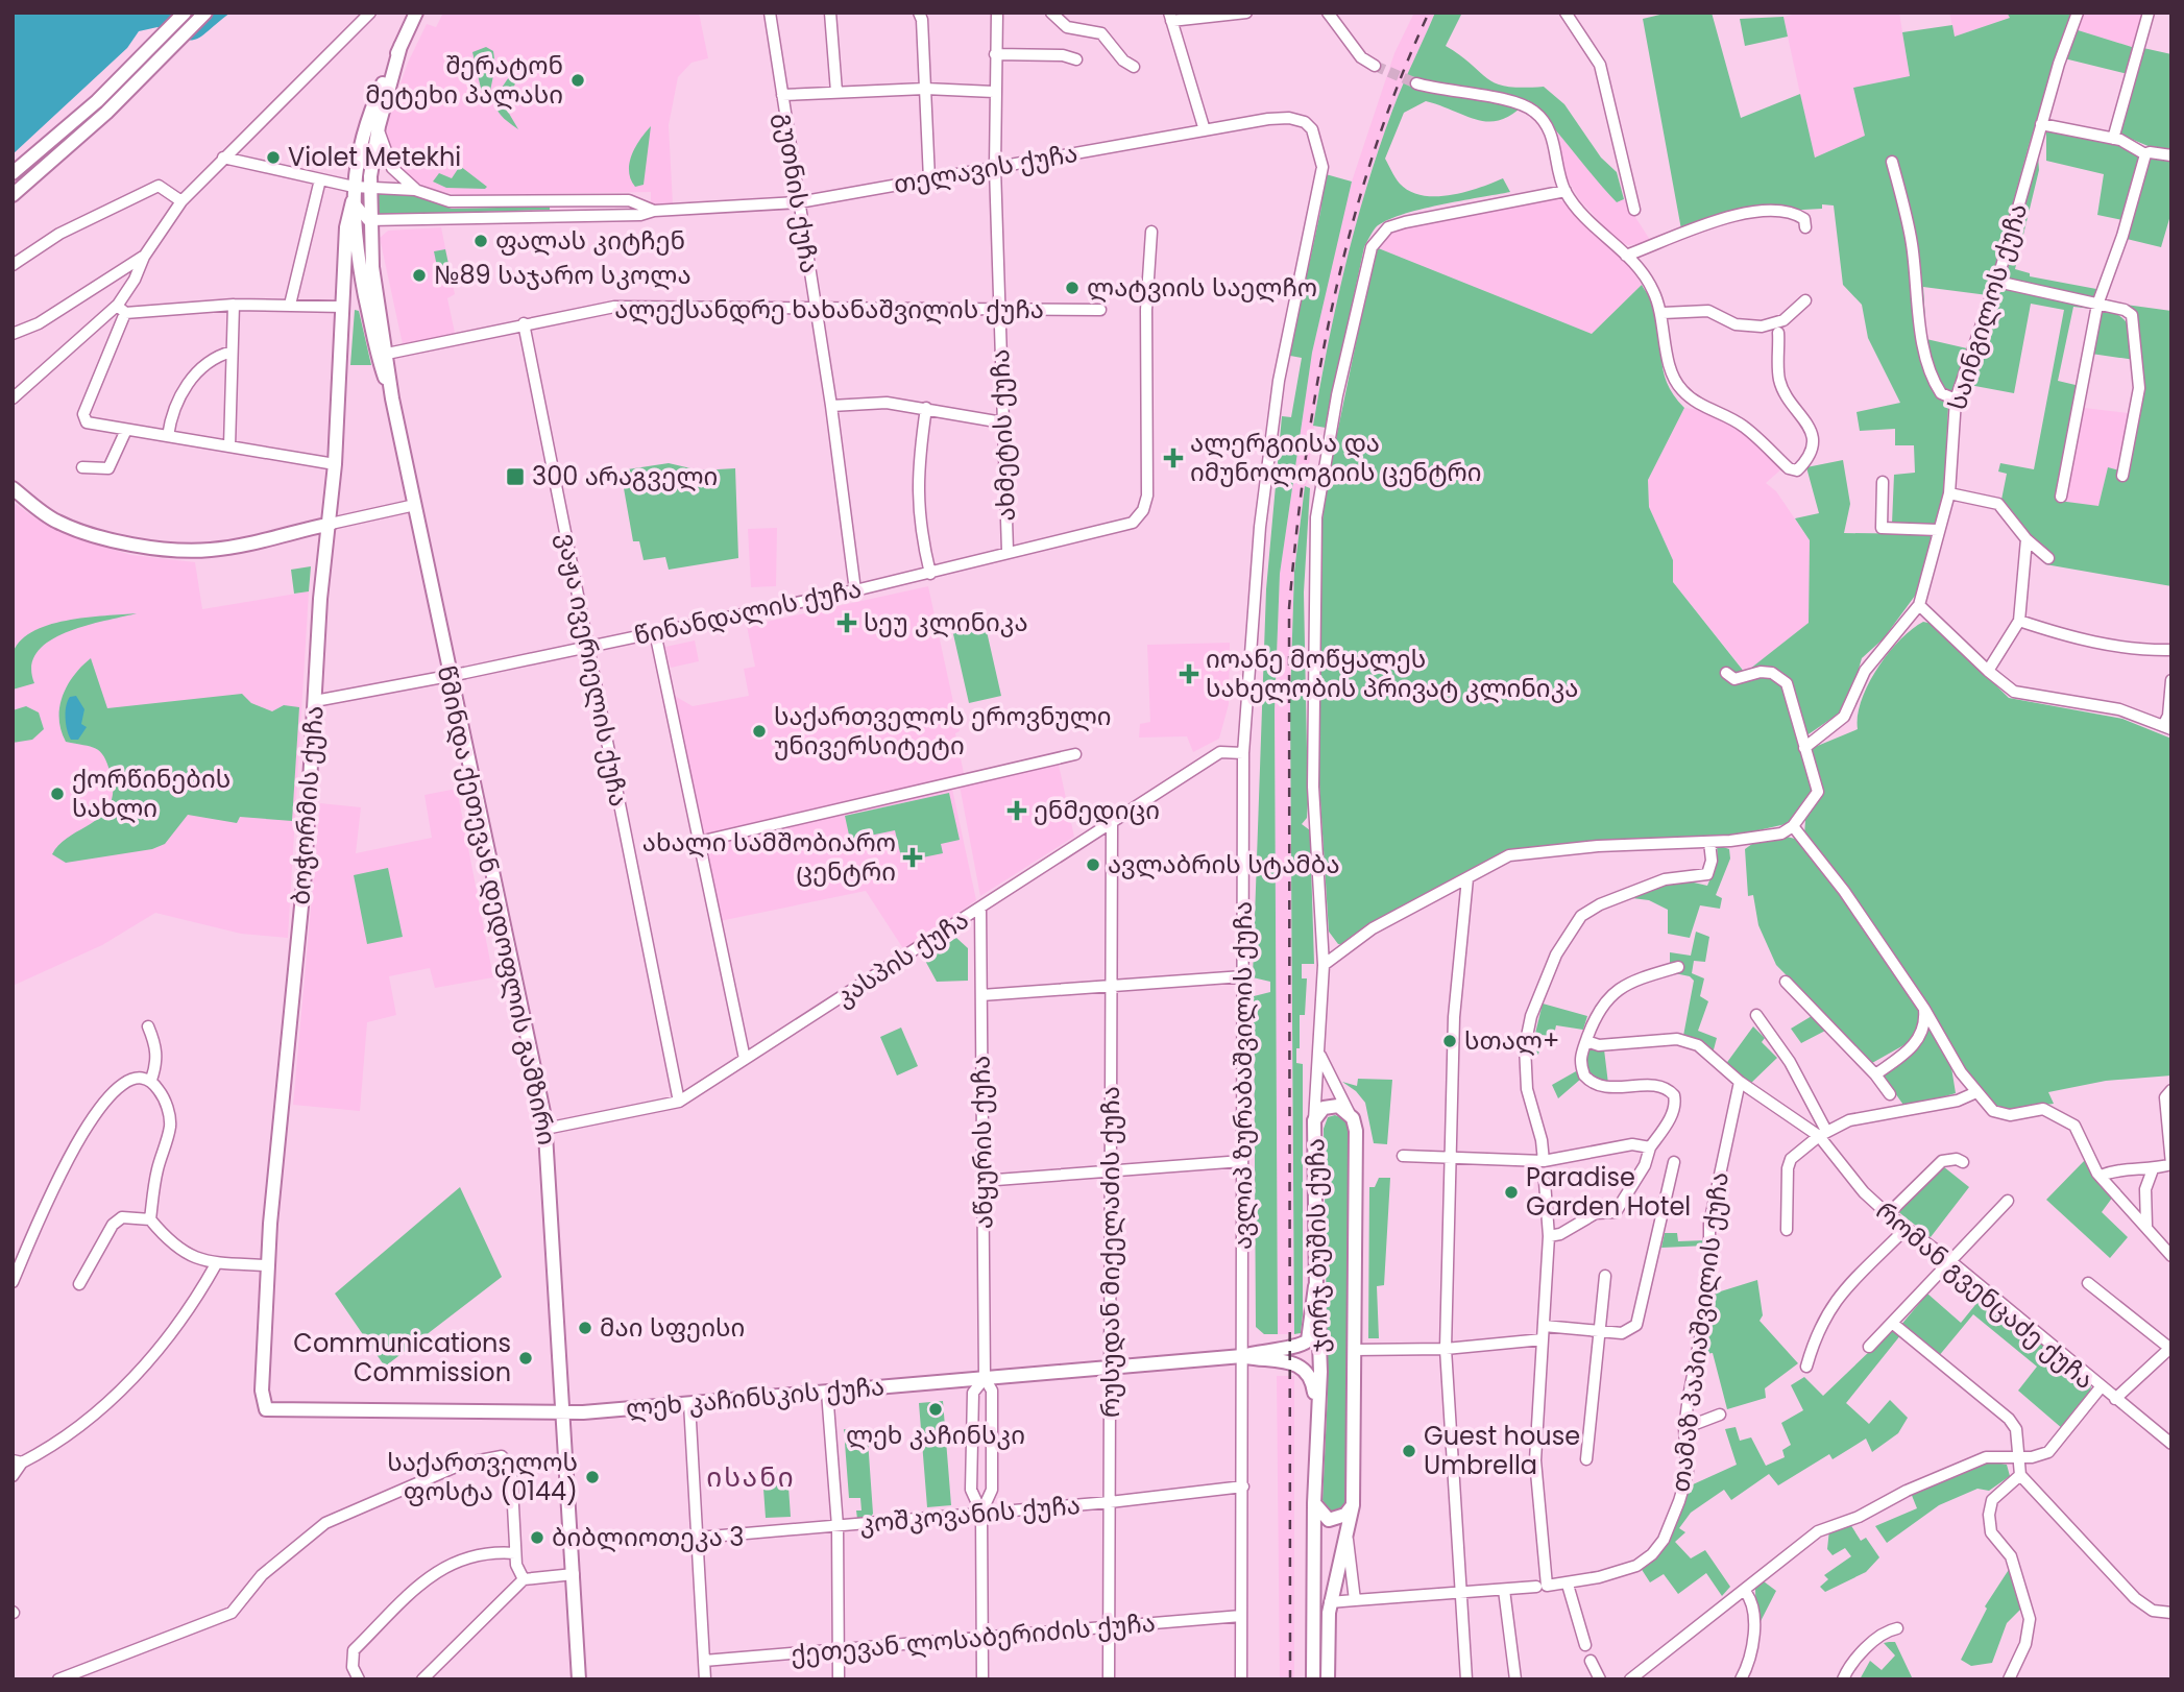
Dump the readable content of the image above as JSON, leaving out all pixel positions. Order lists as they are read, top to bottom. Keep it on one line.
{"streets":{"main road":["ბოჭორმის ქუჩა","წმინდა ქეთევან დედოფლის გამზირი","ჯორჯ ბუშის ქუჩა","ლეხ კაჩინსკის ქუჩა"],"street":["თელავის ქუჩა","გუთნის ქუჩა","საინგილოს ქუჩა","ალექსანდრე ხახანაშვილის ქუჩა","ახმეტის ქუჩა","წინანდალის ქუჩა","ვაჟა ივერიელის ქუჩა","კასპის ქუჩა","ავლიპ ზურაბაშვილის ქუჩა","აწყურის ქუჩა","რუსუდან მიქელაძის ქუჩა","რომან გვენცაძე ქუჩა","თამაზ პაპიაშვილის ქუჩა","კოშკოვანის ქუჩა","ქეთევან ლოსაბერიძის ქუჩა"]},"crossings":[["თელავის ქუჩა","გუთნის ქუჩა"],["თელავის ქუჩა","ახმეტის ქუჩა"],["თელავის ქუჩა","წმინდა ქეთევან დედოფლის გამზირი"],["თელავის ქუჩა","ავლიპ ზურაბაშვილის ქუჩა"],["გუთნის ქუჩა","ალექსანდრე ხახანაშვილის ქუჩა"],["გუთნის ქუჩა","წინანდალის ქუჩა"],["ალექსანდრე ხახანაშვილის ქუჩა","ახმეტის ქუჩა"],["ალექსანდრე ხახანაშვილის ქუჩა","ვაჟა ივერიელის ქუჩა"],["ალექსანდრე ხახანაშვილის ქუჩა","წმინდა ქეთევან დედოფლის გამზირი"],["ახმეტის ქუჩა","წინანდალის ქუჩა"],["წინანდალის ქუჩა","ვაჟა ივერიელის ქუჩა"],["წინანდალის ქუჩა","ბოჭორმის ქუჩა"],["წინანდალის ქუჩა","წმინდა ქეთევან დედოფლის გამზირი"],["ვაჟა ივერიელის ქუჩა","კასპის ქუჩა"],["ბოჭორმის ქუჩა","წმინდა ქეთევან დედოფლის გამზირი"],["ბოჭორმის ქუჩა","ლეხ კაჩინსკის ქუჩა"],["წმინდა ქეთევან დედოფლის გამზირი","კასპის ქუჩა"],["წმინდა ქეთევან დედოფლის გამზირი","ლეხ კაჩინსკის ქუჩა"],["კასპის ქუჩა","ავლიპ ზურაბაშვილის ქუჩა"],["კასპის ქუჩა","აწყურის ქუჩა"],["კასპის ქუჩა","რუსუდან მიქელაძის ქუჩა"],["ავლიპ ზურაბაშვილის ქუჩა","ლეხ კაჩინსკის ქუჩა"],["ავლიპ ზურაბაშვილის ქუჩა","კოშკოვანის ქუჩა"],["ავლიპ ზურაბაშვილის ქუჩა","ქეთევან ლოსაბერიძის ქუჩა"],["აწყურის ქუჩა","ლეხ კაჩინსკის ქუჩა"],["აწყურის ქუჩა","კოშკოვანის ქუჩა"],["აწყურის ქუჩა","ქეთევან ლოსაბერიძის ქუჩა"],["ჯორჯ ბუშის ქუჩა","თამაზ პაპიაშვილის ქუჩა"],["ჯორჯ ბუშის ქუჩა","ლეხ კაჩინსკის ქუჩა"],["რუსუდან მიქელაძის ქუჩა","ლეხ კაჩინსკის ქუჩა"],["რუსუდან მიქელაძის ქუჩა","კოშკოვანის ქუჩა"],["რუსუდან მიქელაძის ქუჩა","ქეთევან ლოსაბერიძის ქუჩა"]],"districts":["ისანი"],"places":{"other":["შერატონ მეტეხი პალასი","Violet Metekhi","ფალას კიტჩენ","№89 საჯარო სკოლა","ლატვიის საელჩო","საქართველოს ეროვნული უნივერსიტეტი","ქორწინების სახლი","ავლაბრის სტამბა","სთალ+","Paradise Garden Hotel","მაი სფეისი","Communications Commission","ლეხ კაჩინსკი","Guest house Umbrella","საქართველოს ფოსტა (0144)","ბიბლიოთეკა 3"],"health":["ალერგიისა და იმუნოლოგიის ცენტრი","სეუ კლინიკა","იოანე მოწყალეს სახელობის პრივატ კლინიკა","ენმედიცი","ახალი სამშობიარო ცენტრი"],"transit":["300 არაგველი"]}}
